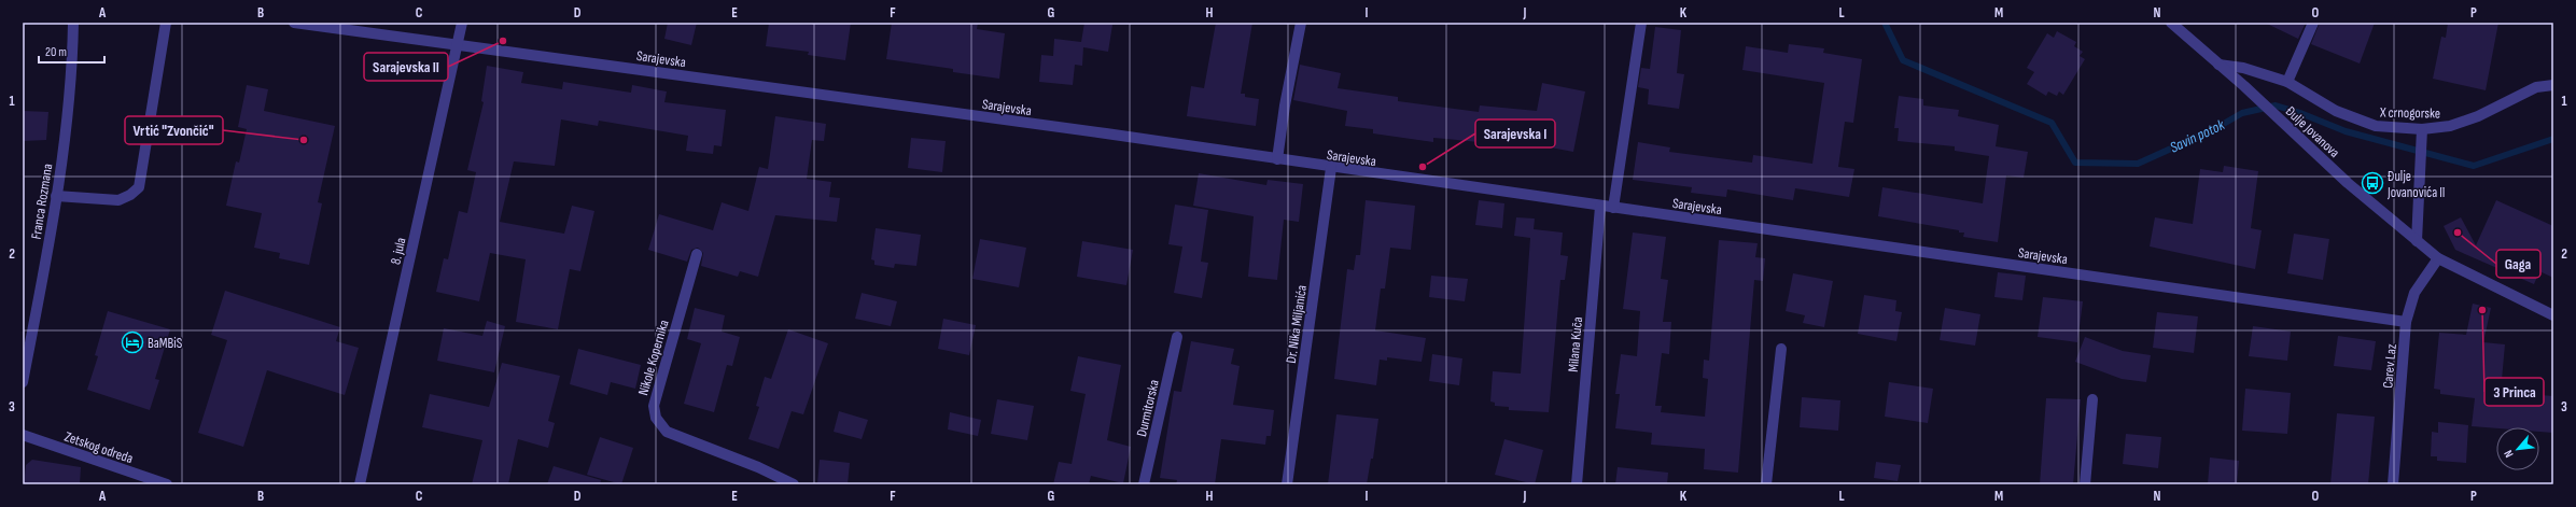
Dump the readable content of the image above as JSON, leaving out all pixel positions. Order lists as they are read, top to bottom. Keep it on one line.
{"streets":{"street":["Sarajevska","X crnogorske","Đulje Jovanova","Franca Rozmana","8. jula","Dr. Nika Miljanića","Milana Kuča","Nikole Kopernika","Carev Laz","Durmitorska","Zetskog odreda"]},"crossings":[["Sarajevska","8. jula"],["Sarajevska","Dr. Nika Miljanića"],["Sarajevska","Milana Kuča"],["Sarajevska","Carev Laz"],["X crnogorske","Đulje Jovanova"],["Đulje Jovanova","Carev Laz"]],"water":["Savin potok"],"places":{"other":["Sarajevska II","Vrtić \"Zvončić\"","Sarajevska I","Gaga","3 Princa"],"bus stop":["Đulje Jovanovića II"],"hotel":["BaMBiS"]},"scale_bar":"20 m","north":"bottom left","grid":{"columns":["A","B","C","D","E","F","G","H","I","J","K","L","M","N","O","P"],"rows":["1","2","3"]}}
